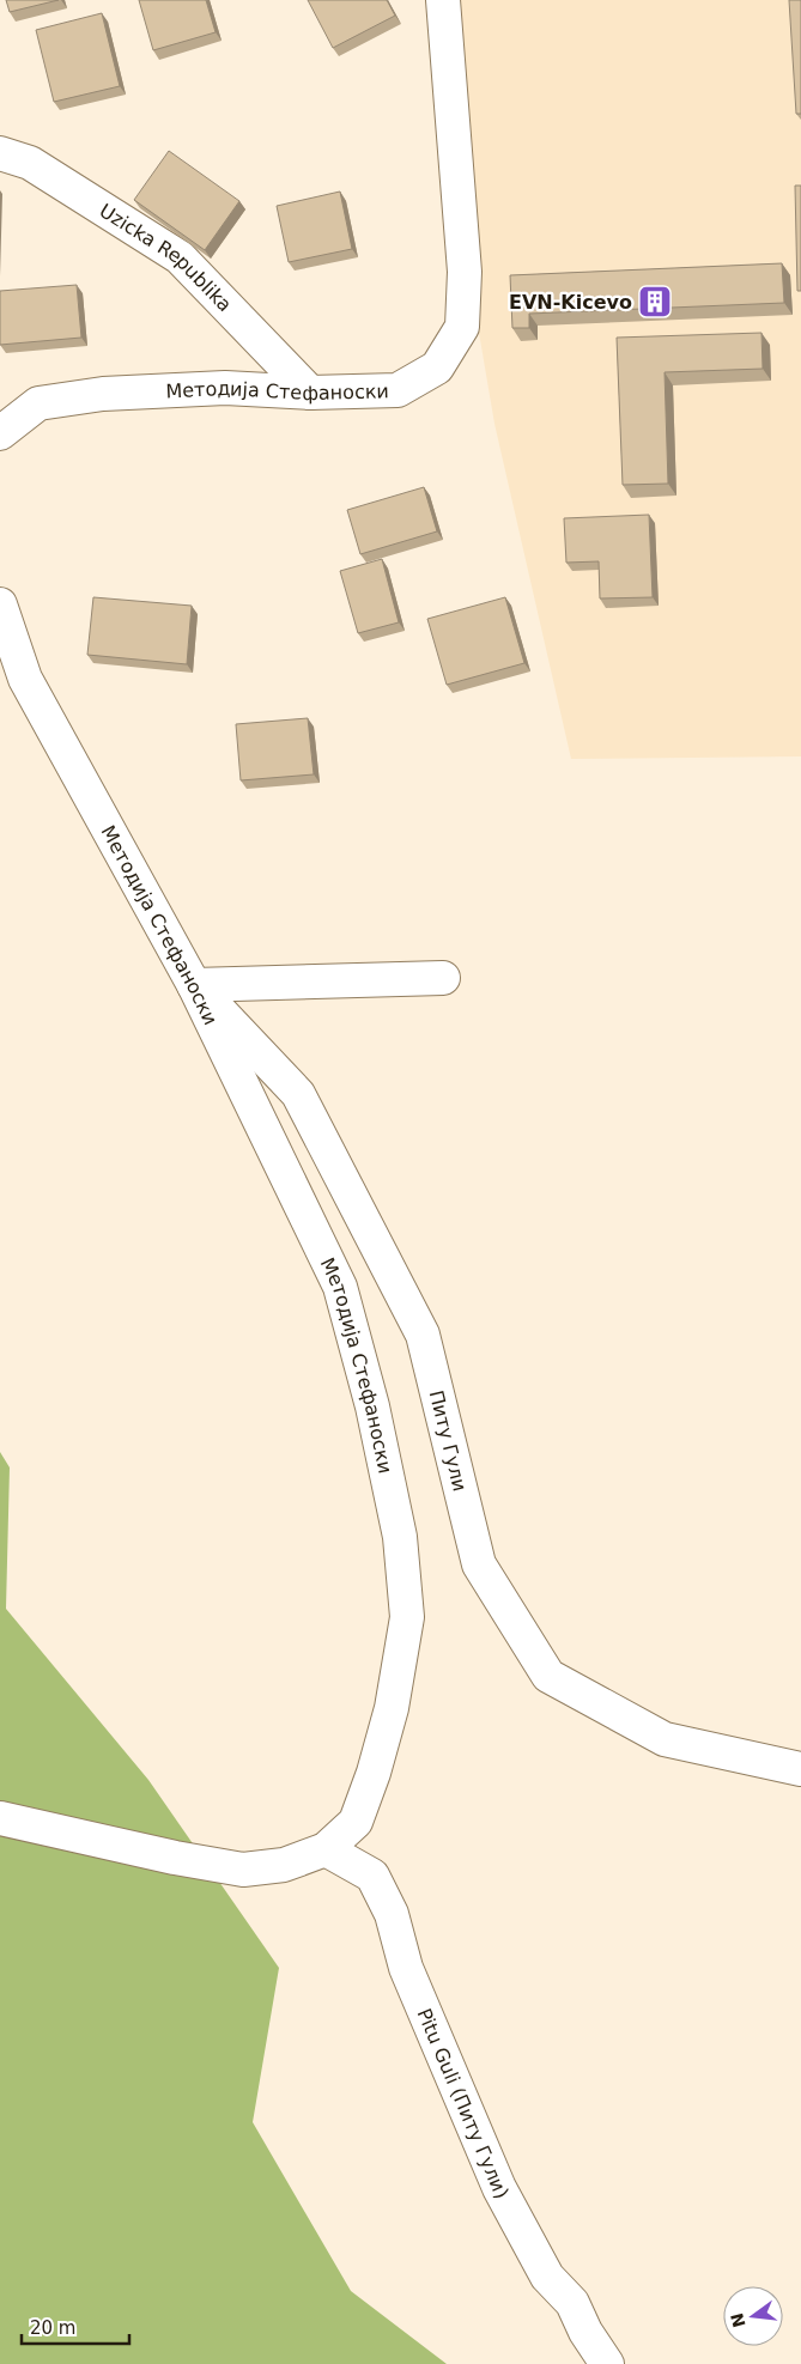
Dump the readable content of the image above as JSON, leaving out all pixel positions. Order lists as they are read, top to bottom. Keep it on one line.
{"streets":{"street":["Uzicka Republika","Методија Стефаноски","Питу Гули","Pitu Guli (Питу Гули)"]},"crossings":[["Uzicka Republika","Методија Стефаноски"],["Методија Стефаноски","Питу Гули"],["Методија Стефаноски","Pitu Guli (Питу Гули)"]],"places":{"building":["EVN-Kicevo"]},"scale_bar":"20 m","north":"left"}
